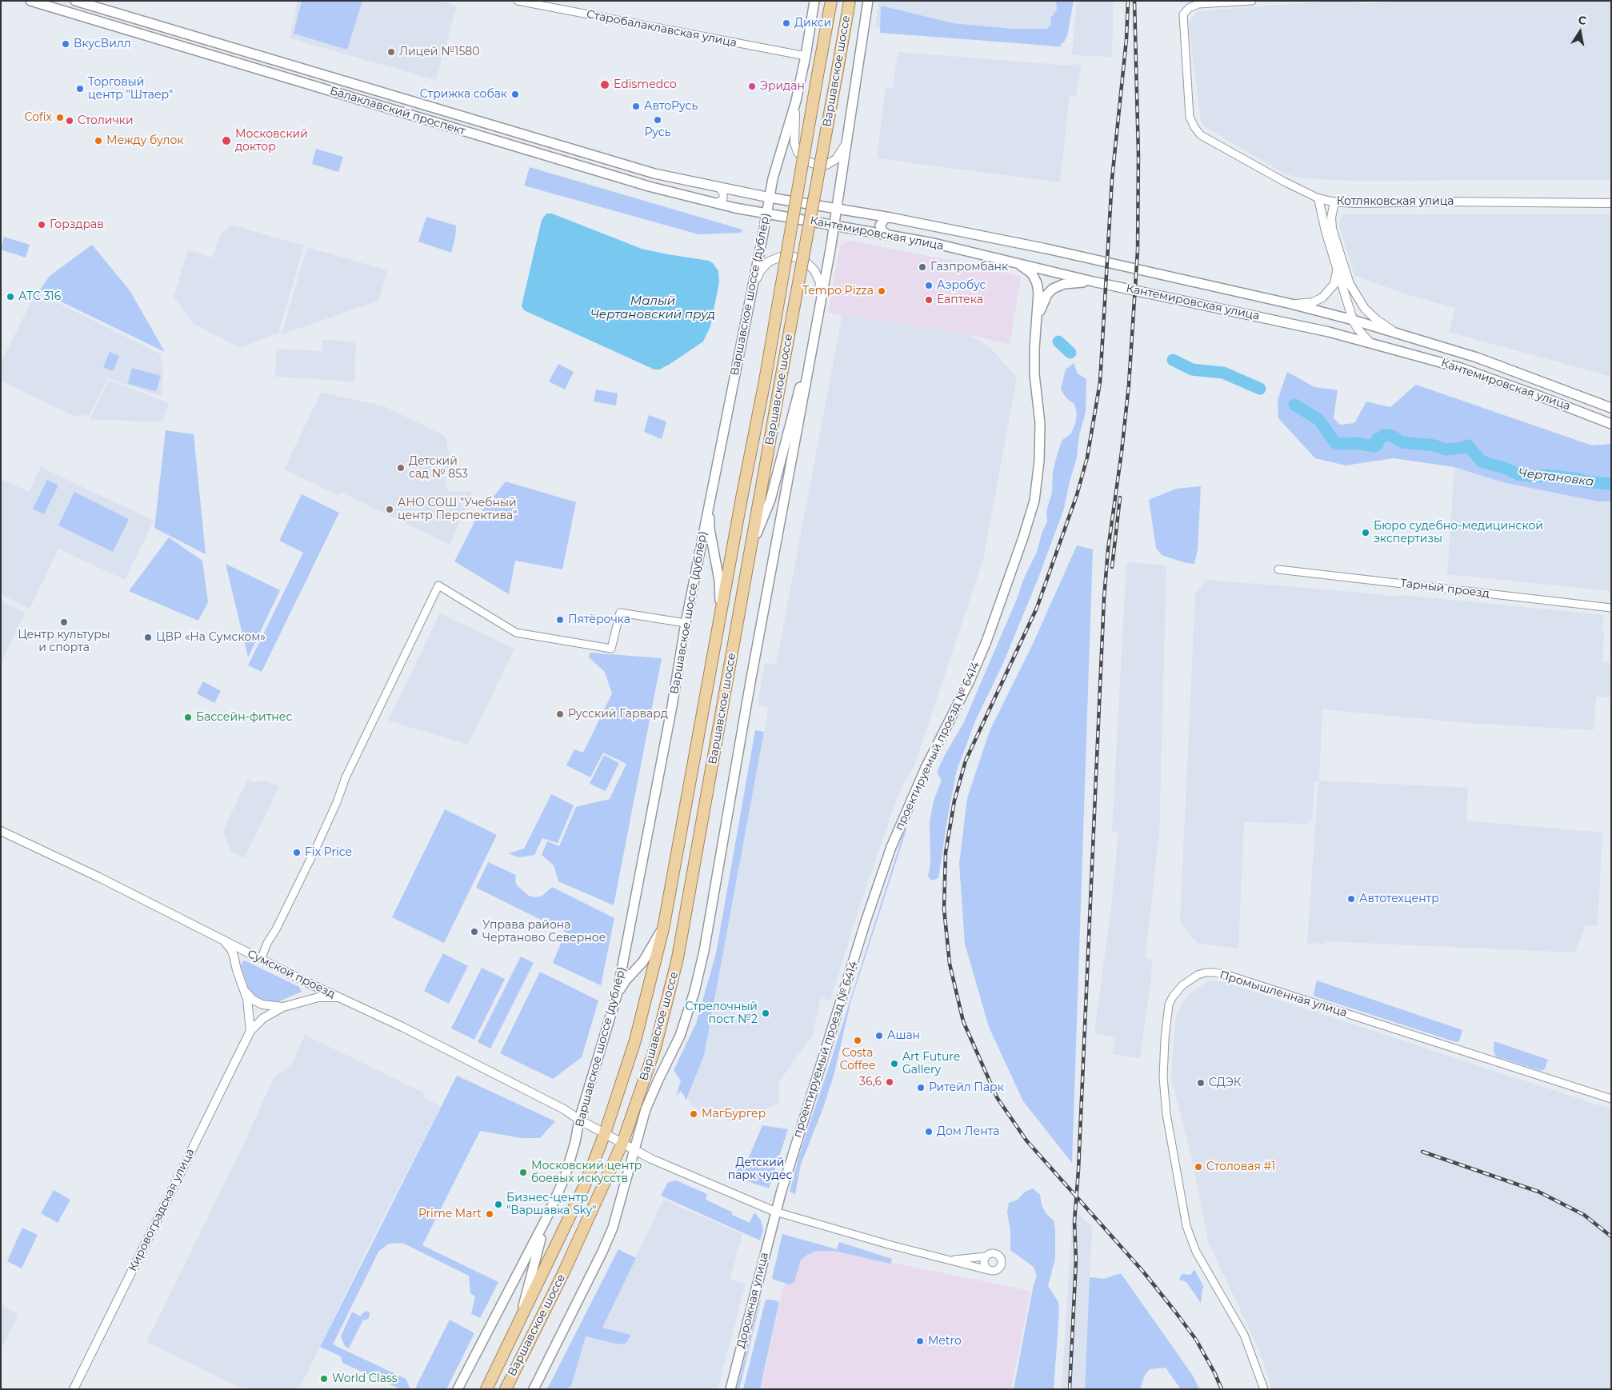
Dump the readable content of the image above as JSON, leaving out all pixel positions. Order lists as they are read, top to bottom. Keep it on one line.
{"streets":{"main road":["Варшавское шоссе","Балаклавский проспект","Кантемировская улица","Варшавское шоссе (дублёр)","проектируемый проезд № 6414","Дорожная улица"],"street":["Старобалаклавская улица","Котляковская улица","Тарный проезд","Сумской проезд","Промышленная улица","Кировоградская улица"]},"crossings":[["Старобалаклавская улица","Варшавское шоссе (дублёр)"],["Варшавское шоссе","Сумской проезд"],["Балаклавский проспект","Кантемировская улица"],["Балаклавский проспект","Варшавское шоссе (дублёр)"],["Кантемировская улица","Варшавское шоссе (дублёр)"],["Кантемировская улица","проектируемый проезд № 6414"],["Варшавское шоссе (дублёр)","Сумской проезд"],["проектируемый проезд № 6414","Сумской проезд"],["проектируемый проезд № 6414","Дорожная улица"],["Сумской проезд","Дорожная улица"]],"water":["Малый Чертановский пруд","Чертановка"],"parks":["Детский парк чудес"],"places":["Дикси","ВкусВилл","Лицей №1580","Edismedco","Эридан","Торговый центр \"Штаер\"","Стрижка собак","АвтоРусь","Cofix","Русь","Столички","Между булок","Московский доктор","Горздрав","Газпромбанк","Аэробус","Tempo Pizza","АТС 316","Еаптека","Детский сад № 853","АНО СОШ \"Учебный центр Перспектива\"","Бюро судебно-медицинской экспертизы","Пятёрочка","Центр культуры и спорта","ЦВР «На Сумском»","Русский Гарвард","Бассейн-фитнес","Fix Price","Автотехцентр","Управа района Чертаново Северное","Стрелочный пост №2","Ашан","Costa Coffee","Art Future Gallery","36,6","СДЭК","Ритейл Парк","МагБургер","Дом Лента","Столовая #1","Московский центр боевых искусств","Бизнес-центр \"Варшавка Sky\"","Prime Mart","Metro","World Class"],"north":"top"}
